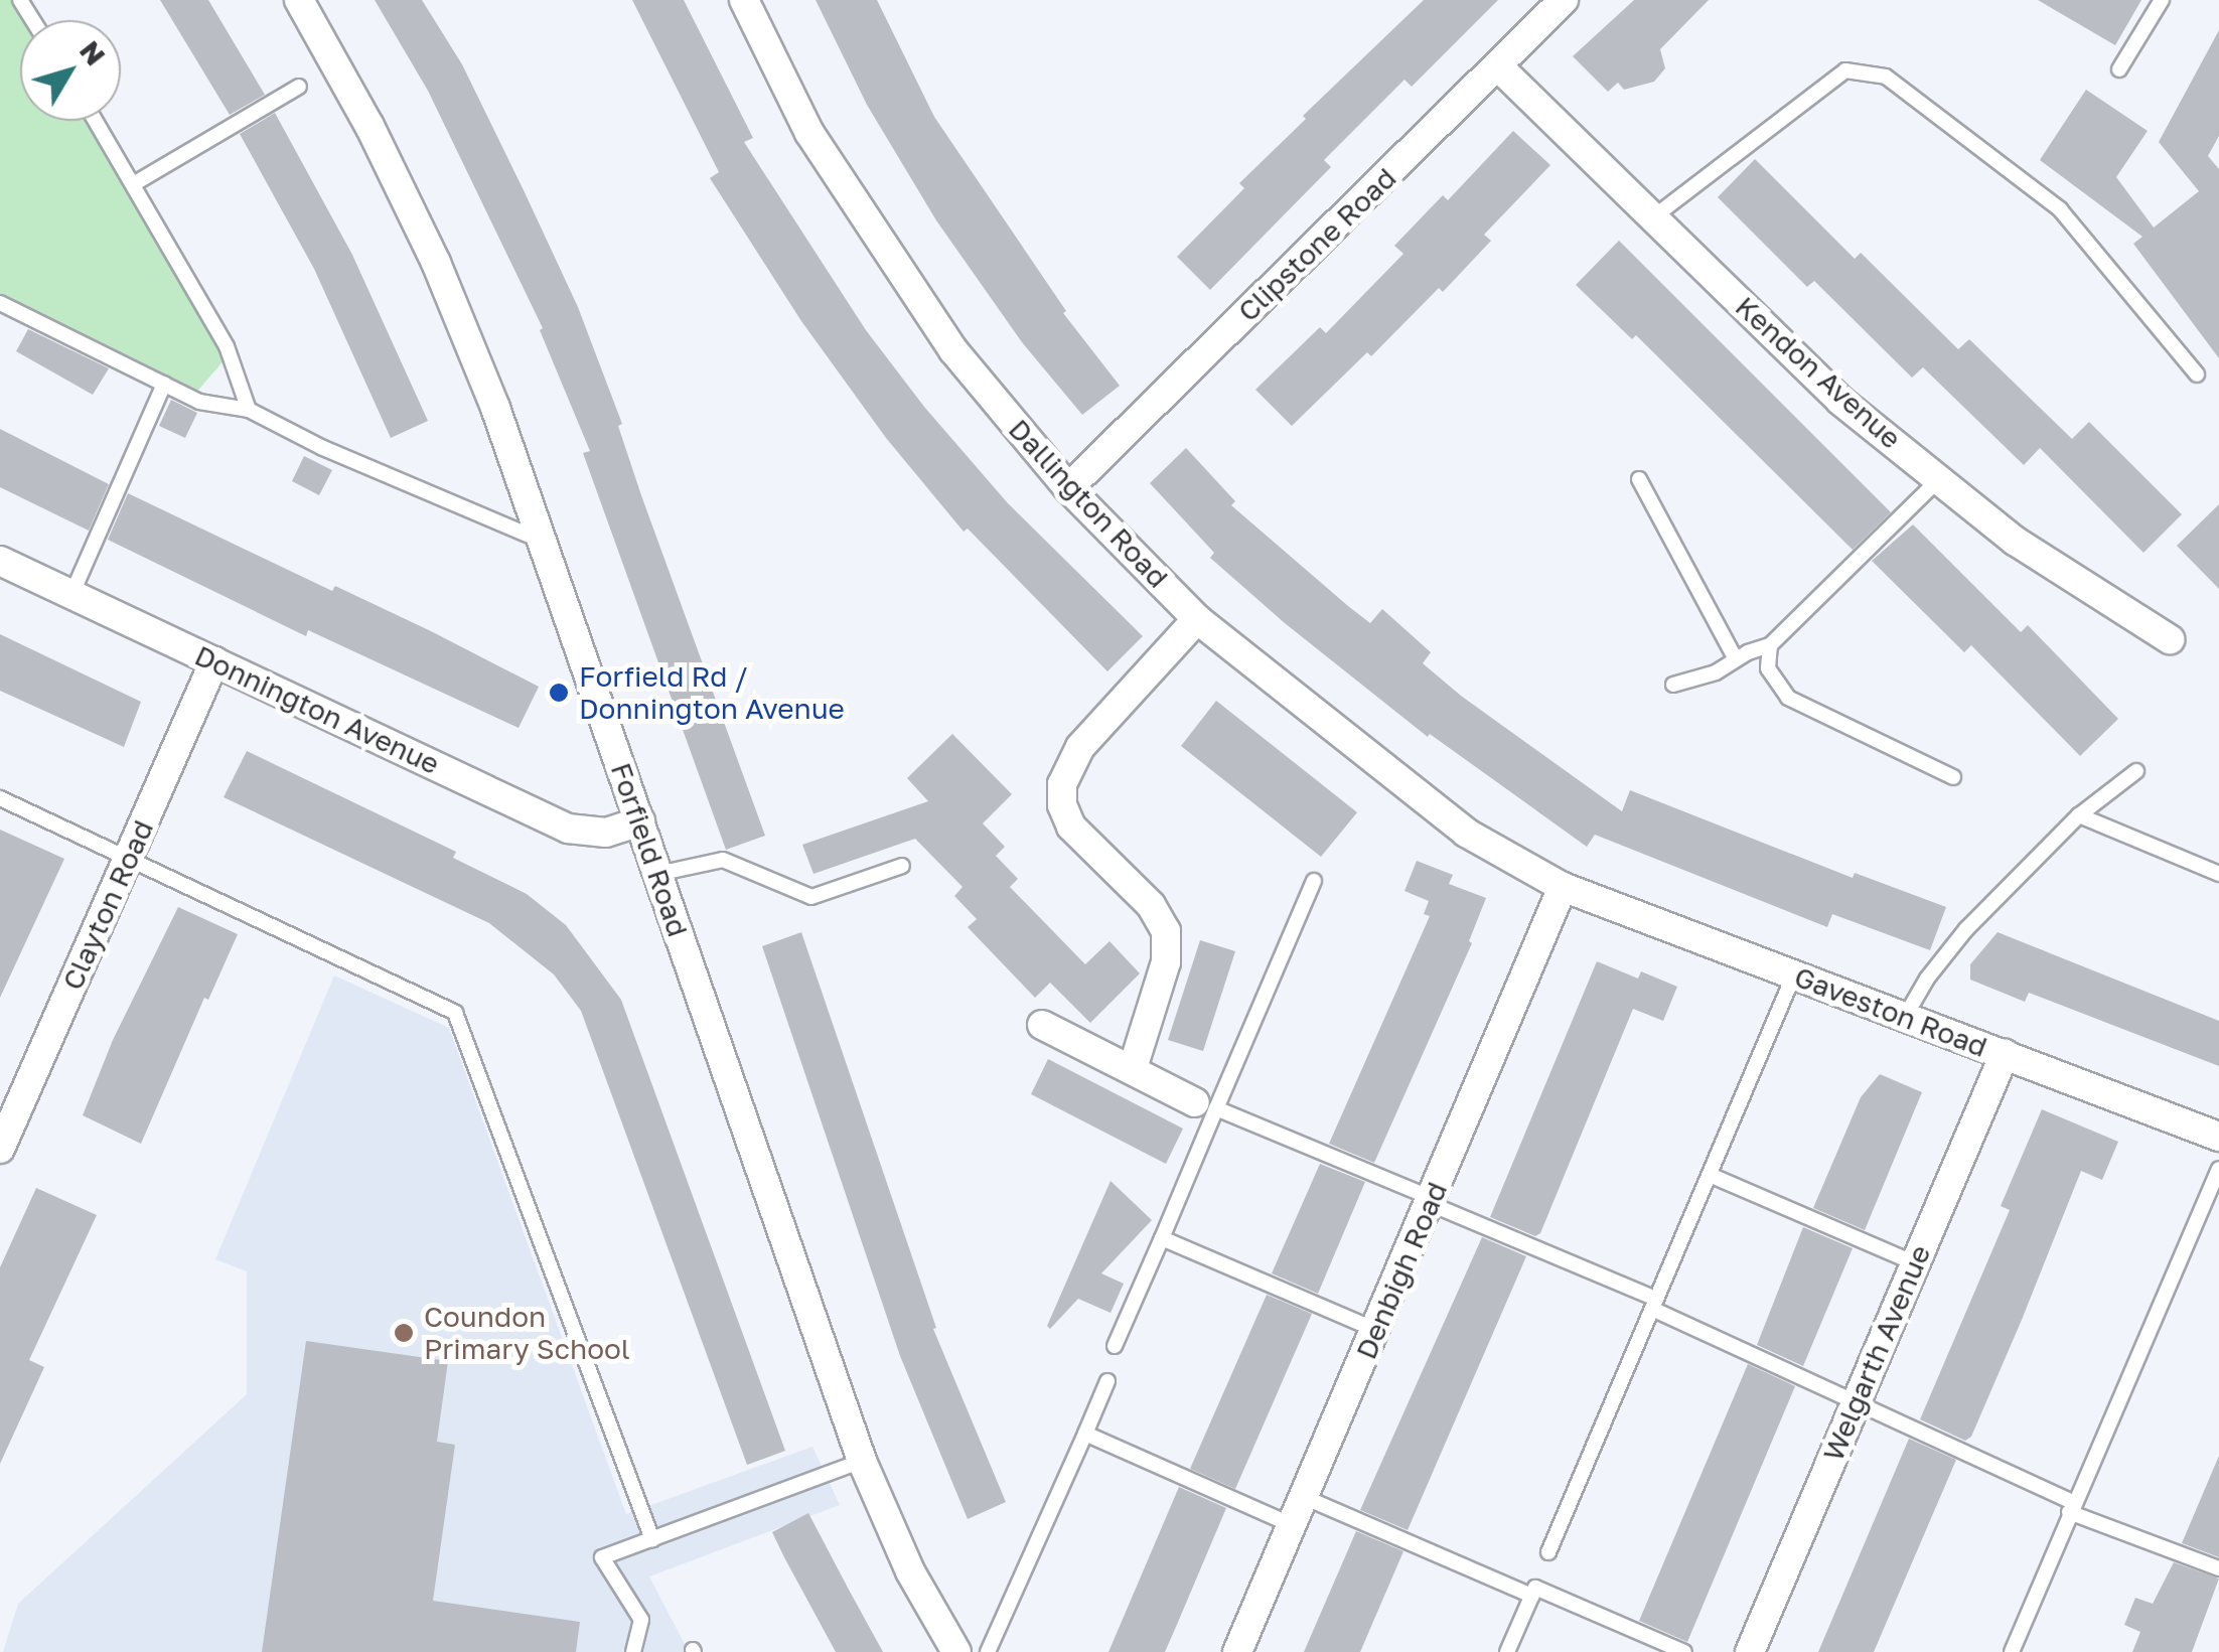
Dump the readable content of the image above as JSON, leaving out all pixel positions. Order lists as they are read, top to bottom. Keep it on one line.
{"streets":{"street":["Clipstone Road","Kendon Avenue","Dallington Road","Donnington Avenue","Forfield Road","Clayton Road","Gaveston Road","Denbigh Road","Welgarth Avenue"]},"crossings":[["Clipstone Road","Kendon Avenue"],["Clipstone Road","Dallington Road"],["Dallington Road","Gaveston Road"],["Dallington Road","Denbigh Road"],["Donnington Avenue","Forfield Road"],["Donnington Avenue","Clayton Road"],["Gaveston Road","Denbigh Road"],["Gaveston Road","Welgarth Avenue"]],"places":["Forfield Rd / Donnington Avenue","Coundon Primary School"],"north":"top right"}
